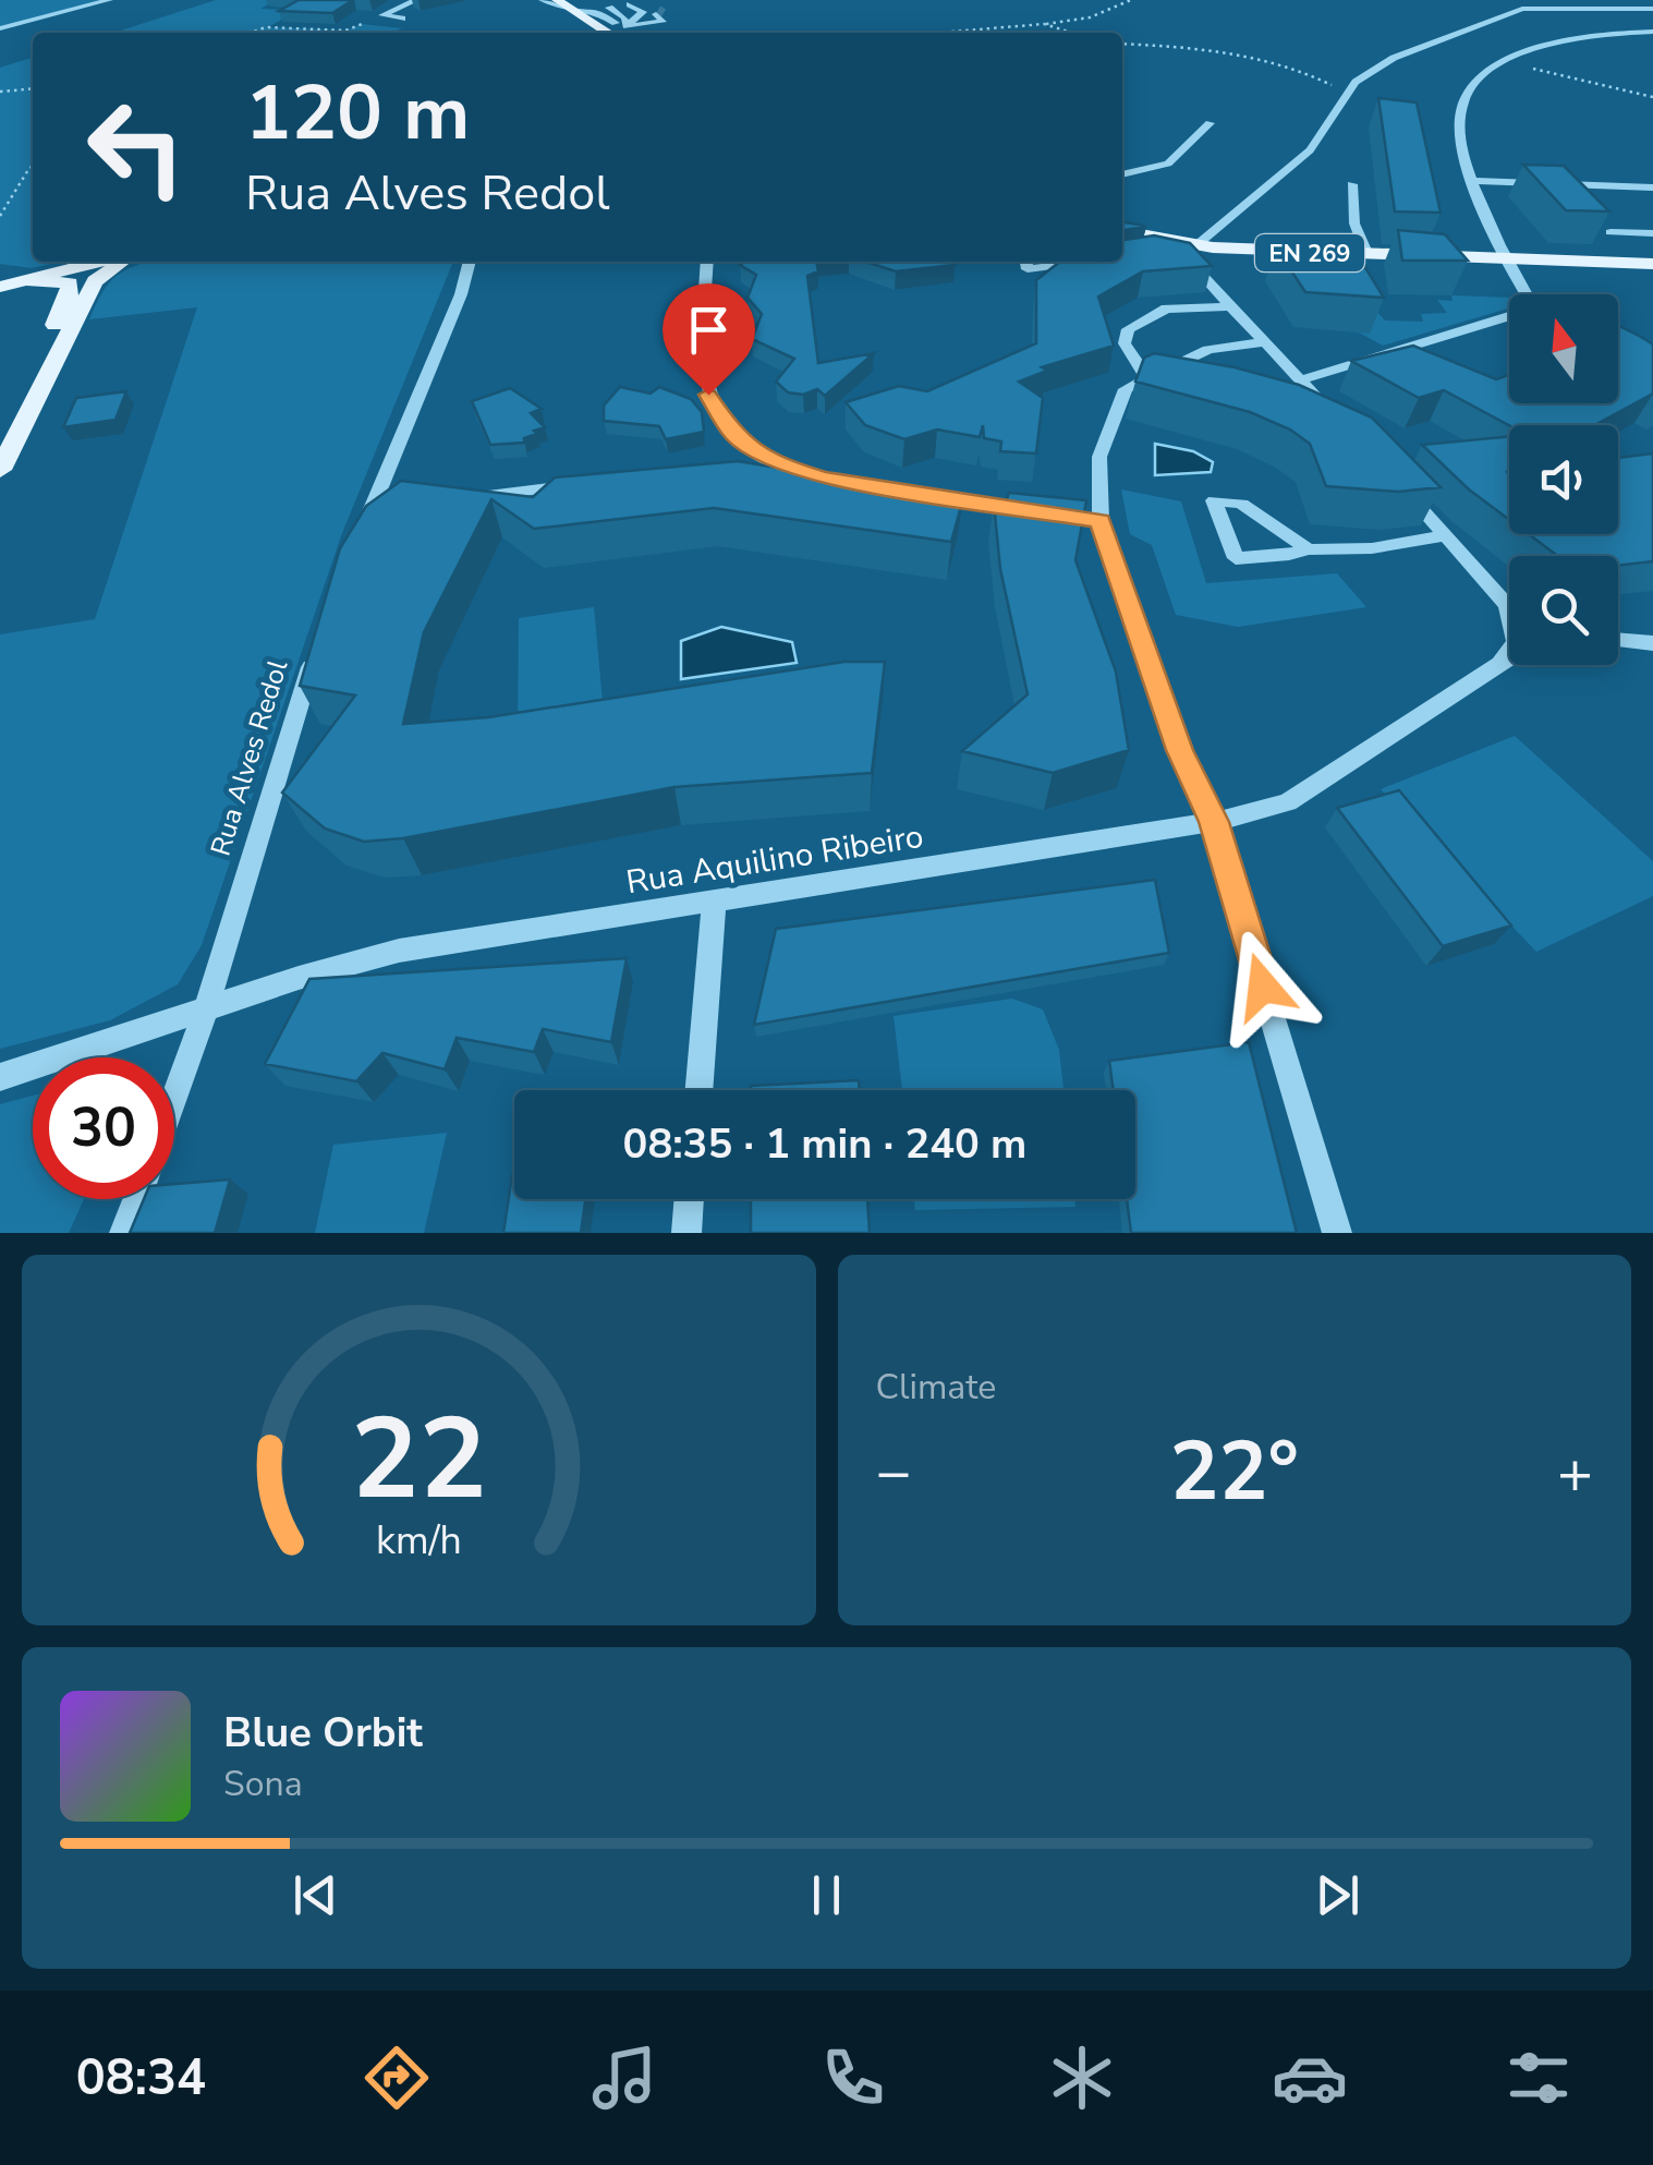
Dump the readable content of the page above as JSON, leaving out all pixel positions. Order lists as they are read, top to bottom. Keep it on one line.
{"streets":{"main road":["EN 269"],"street":["Rua Alves Redol","Rua Aquilino Ribeiro"]},"crossings":[["Rua Alves Redol","Rua Aquilino Ribeiro"]],"north":"top","page":{"turn":["120 m","Rua Alves Redol"],"limit":"30","trip":"08:35 · 1 min · 240 m","tile":"Climate","heat":["−","22°","+"],"song":["Blue Orbit","Sona"],"tabs":"08:34","gauge":["22","km/h"]}}
